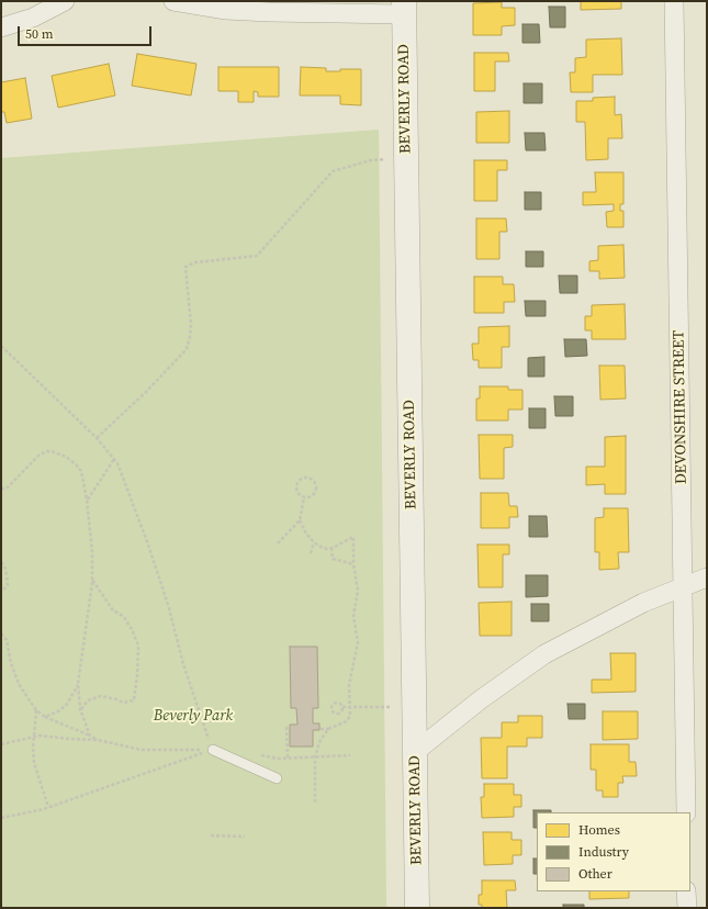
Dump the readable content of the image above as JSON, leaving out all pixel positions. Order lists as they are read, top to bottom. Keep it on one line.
{"streets":{"street":["BEVERLY ROAD","DEVONSHIRE STREET"]},"parks":["Beverly Park"],"legend":["Homes","Industry","Other"],"scale_bar":"50 m"}
